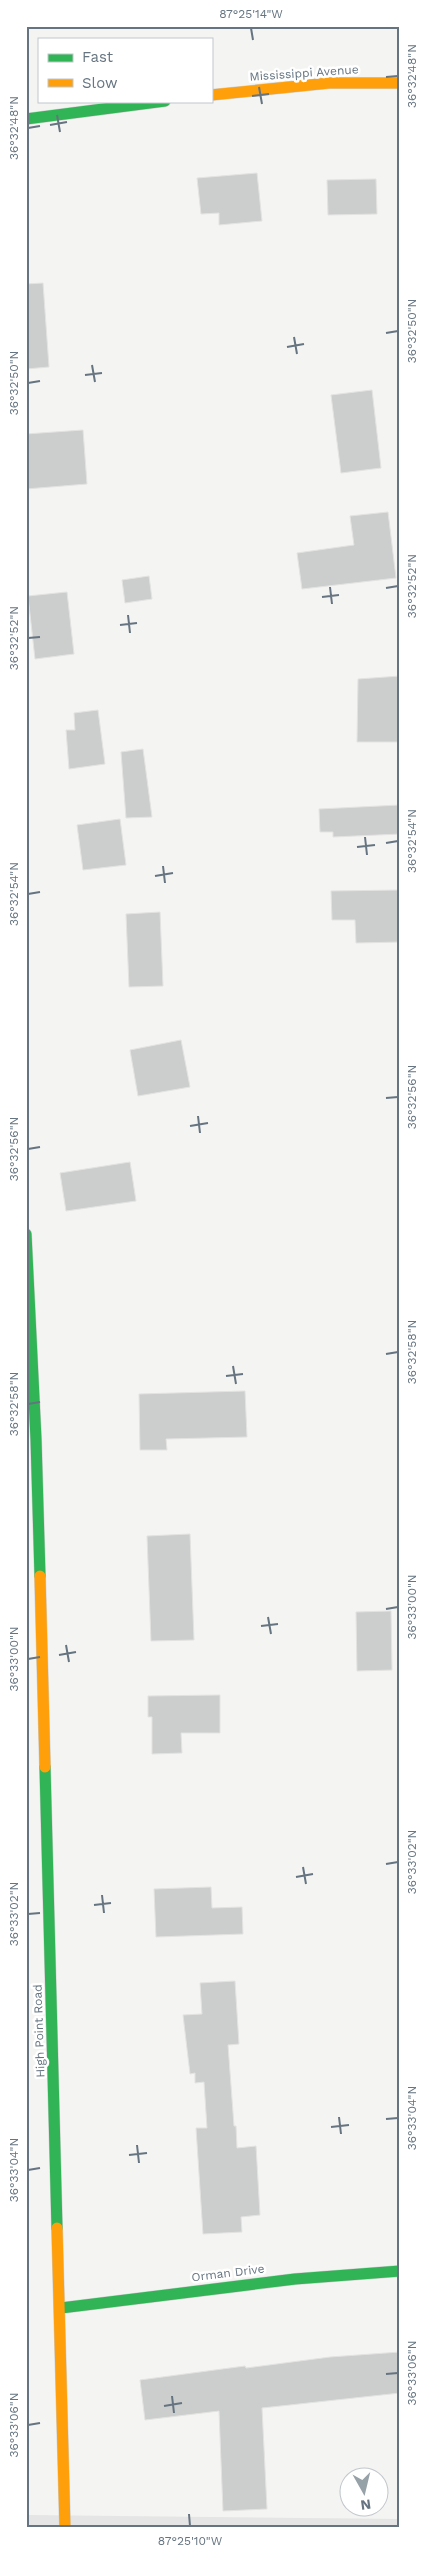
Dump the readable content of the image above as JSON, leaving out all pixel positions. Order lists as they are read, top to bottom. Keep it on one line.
{"streets":{"street":["Mississippi Avenue","High Point Road","Orman Drive"]},"crossings":[["High Point Road","Orman Drive"]],"legend":["Fast","Slow"],"north":"bottom","coordinates":["87°25'14\"W","36°32'48\"N","36°32'50\"N","36°32'52\"N","36°32'54\"N","36°32'56\"N","36°32'58\"N","36°33'00\"N","36°33'02\"N","36°33'04\"N","36°33'06\"N","87°25'10\"W"]}
